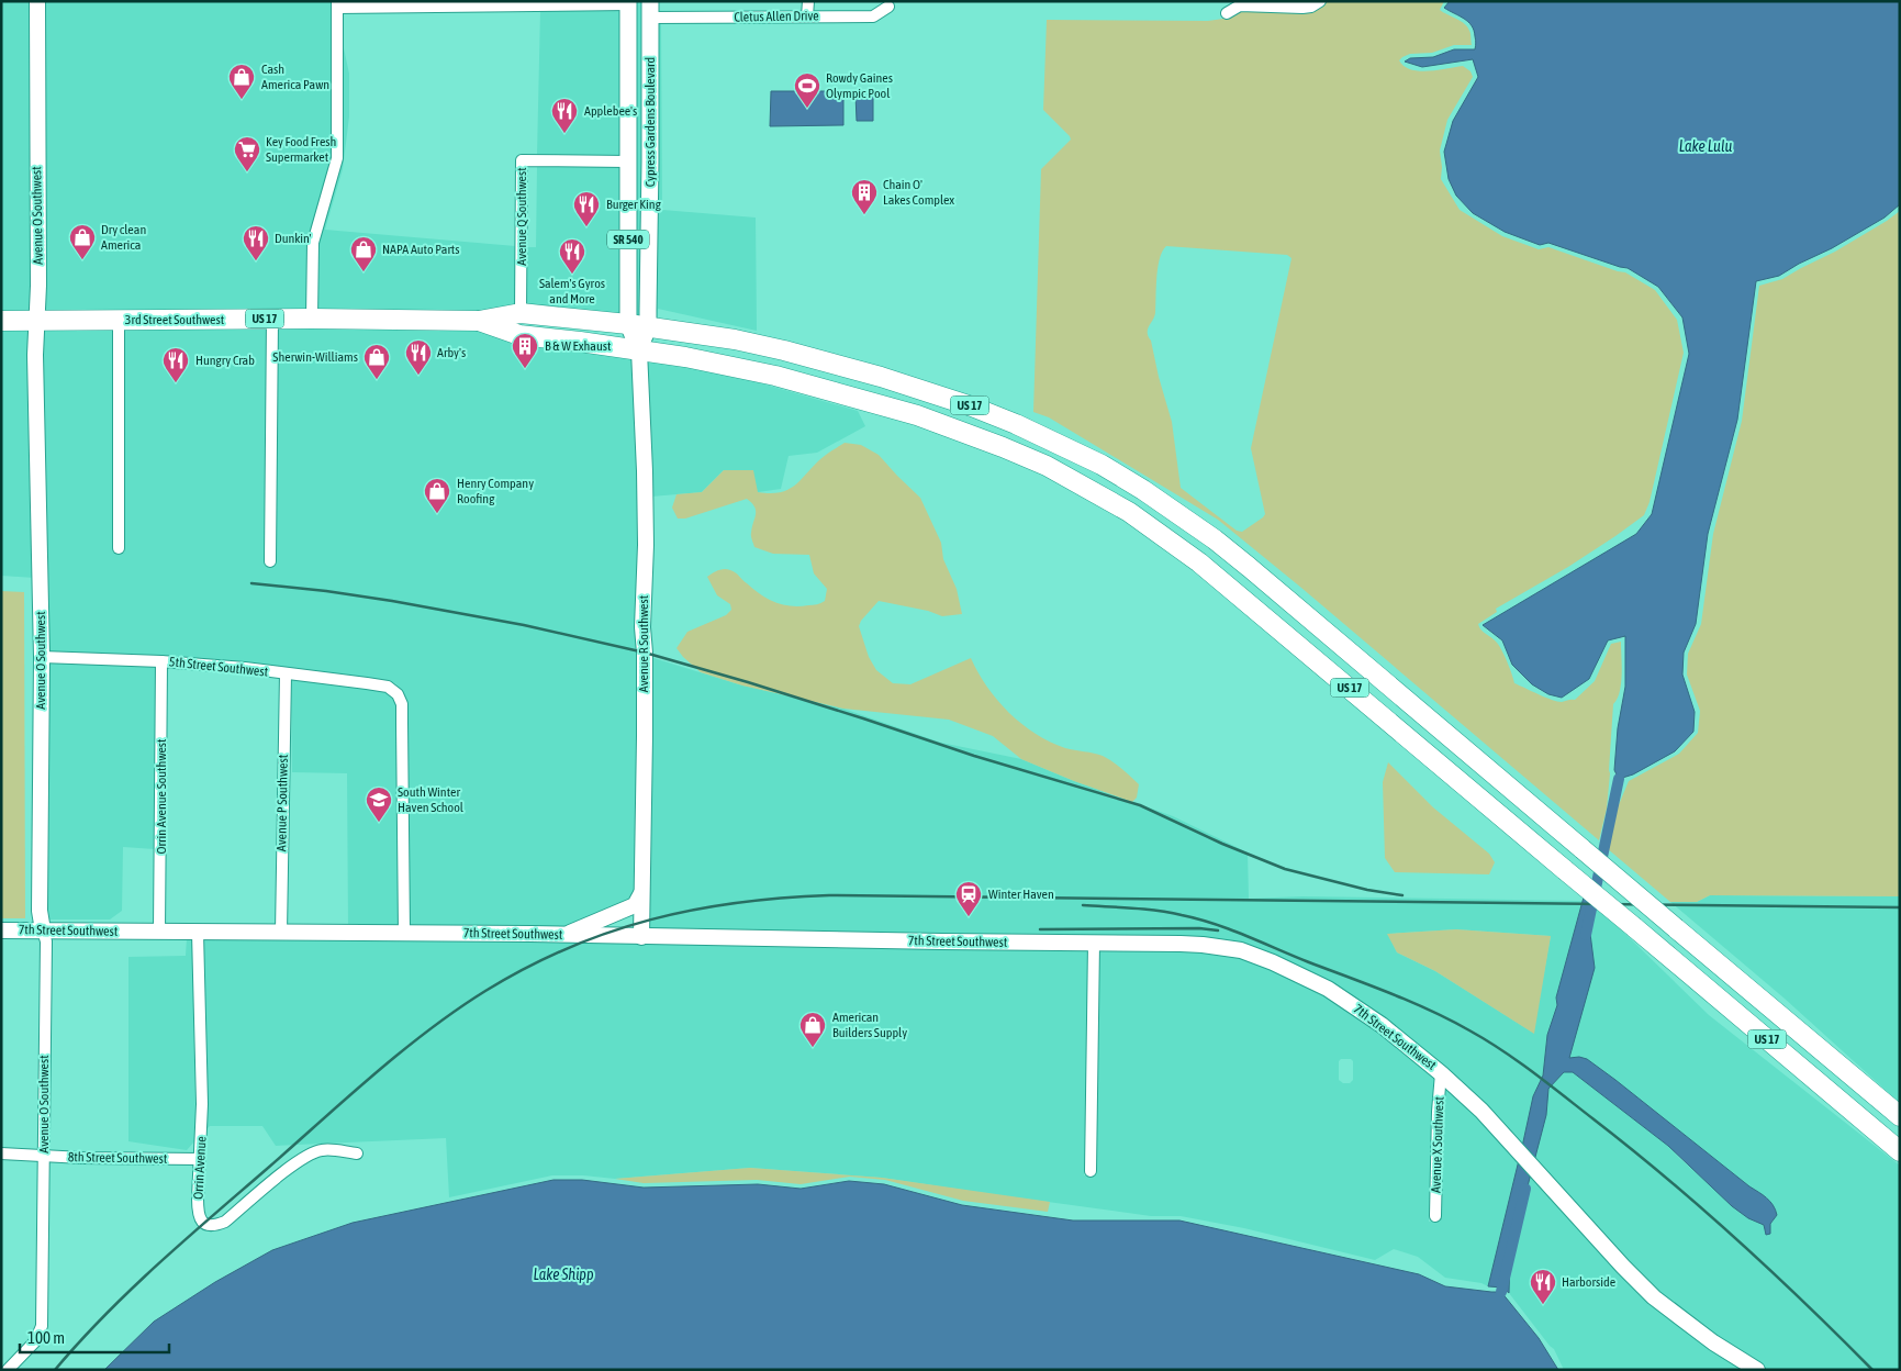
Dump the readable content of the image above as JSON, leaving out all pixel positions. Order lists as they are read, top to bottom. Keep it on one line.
{"streets":{"highway":["US 17","3rd Street Southwest"],"main road":["Cypress Gardens Boulevard","SR 540"],"street":["Cletus Allen Drive","Avenue O Southwest","Avenue Q Southwest","Avenue R Southwest","5th Street Southwest","Orrin Avenue Southwest","Avenue P Southwest","7th Street Southwest","Avenue X Southwest","8th Street Southwest","Orrin Avenue"]},"crossings":[["Cletus Allen Drive","Cypress Gardens Boulevard"],["Cypress Gardens Boulevard","Avenue Q Southwest"],["Cypress Gardens Boulevard","US 17"],["Cypress Gardens Boulevard","3rd Street Southwest"],["Cypress Gardens Boulevard","Avenue R Southwest"],["Avenue O Southwest","3rd Street Southwest"],["Avenue O Southwest","5th Street Southwest"],["Avenue O Southwest","7th Street Southwest"],["Avenue O Southwest","8th Street Southwest"],["Avenue Q Southwest","3rd Street Southwest"],["US 17","3rd Street Southwest"],["US 17","Avenue R Southwest"],["3rd Street Southwest","Avenue R Southwest"],["Avenue R Southwest","7th Street Southwest"],["5th Street Southwest","Orrin Avenue Southwest"],["5th Street Southwest","Avenue P Southwest"],["5th Street Southwest","7th Street Southwest"],["Orrin Avenue Southwest","7th Street Southwest"],["Avenue P Southwest","7th Street Southwest"],["7th Street Southwest","Avenue X Southwest"],["7th Street Southwest","Orrin Avenue"],["8th Street Southwest","Orrin Avenue"]],"water":["Lake Lulu","Lake Shipp"],"places":{"shop":["Cash America Pawn","Dry clean America","NAPA Auto Parts","Sherwin-Williams","Henry Company Roofing","American Builders Supply"],"sports":["Rowdy Gaines Olympic Pool"],"restaurant":["Applebee's","Burger King","Dunkin'","Salem's Gyros and More","Arby's","Hungry Crab","Harborside"],"supermarket":["Key Food Fresh Supermarket"],"building":["Chain O' Lakes Complex","B & W Exhaust"],"school or university":["South Winter Haven School"],"station":["Winter Haven"]},"scale_bar":"100 m"}
